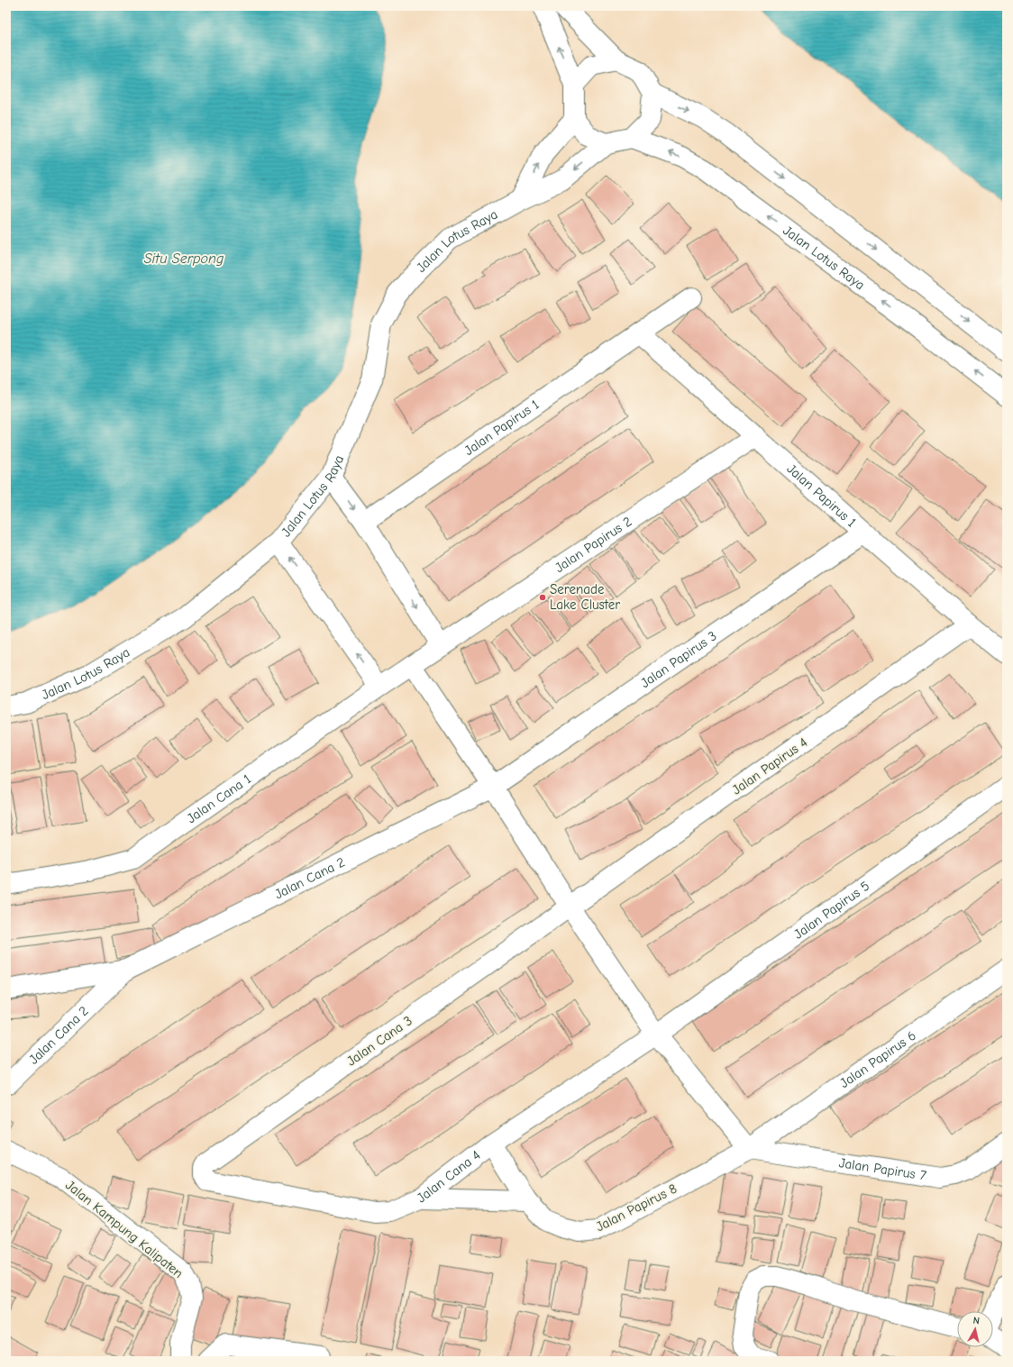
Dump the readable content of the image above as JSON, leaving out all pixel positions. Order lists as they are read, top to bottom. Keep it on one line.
{"streets":{"street":["Jalan Lotus Raya","Jalan Papirus 1","Jalan Papirus 2","Jalan Papirus 3","Jalan Papirus 4","Jalan Cana 1","Jalan Cana 2","Jalan Papirus 5","Jalan Cana 3","Jalan Papirus 6","Jalan Papirus 7","Jalan Cana 4","Jalan Papirus 8","Jalan Kampung Kalipaten"]},"crossings":[["Jalan Papirus 1","Jalan Papirus 2"],["Jalan Papirus 1","Jalan Papirus 3"],["Jalan Papirus 1","Jalan Papirus 4"],["Jalan Papirus 2","Jalan Cana 1"],["Jalan Papirus 3","Jalan Cana 2"],["Jalan Papirus 4","Jalan Cana 3"],["Jalan Papirus 5","Jalan Cana 4"],["Jalan Cana 3","Jalan Cana 4"],["Jalan Papirus 6","Jalan Papirus 7"],["Jalan Papirus 6","Jalan Papirus 8"],["Jalan Papirus 7","Jalan Papirus 8"],["Jalan Cana 4","Jalan Papirus 8"]],"water":["Situ Serpong"],"places":["Serenade Lake Cluster"],"north":"top"}
